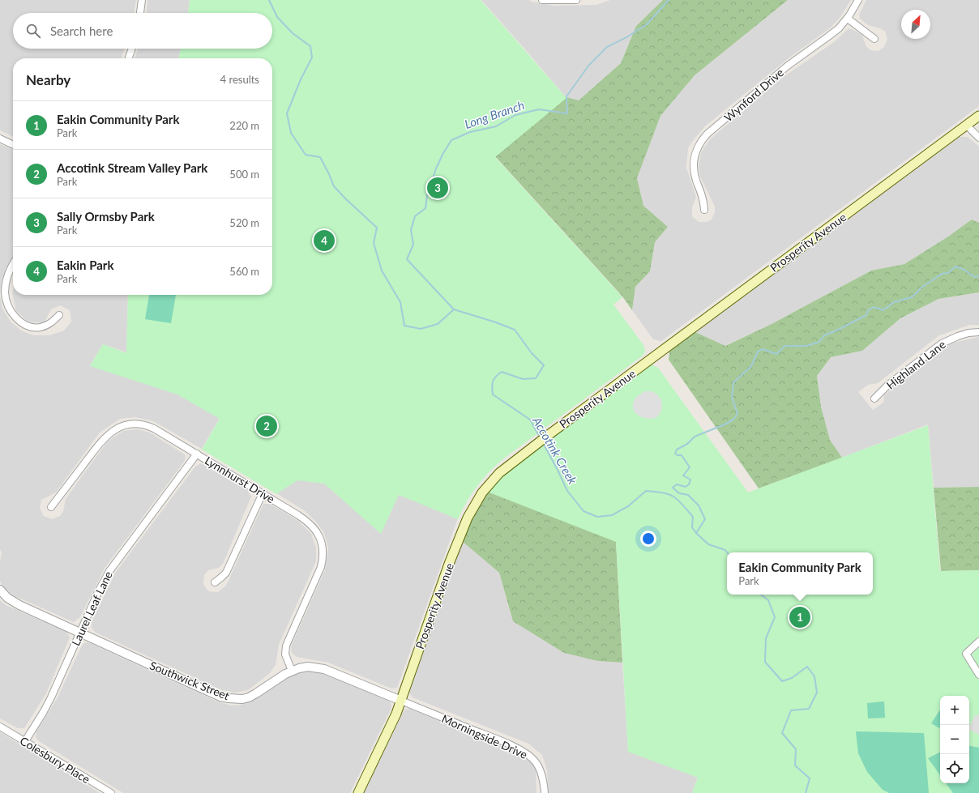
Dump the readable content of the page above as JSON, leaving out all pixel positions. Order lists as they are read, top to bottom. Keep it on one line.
{"streets":{"main road":["Prosperity Avenue"],"street":["Wynford Drive","Highland Lane","Lynnhurst Drive","Laurel Leaf Lane","Southwick Street","Morningside Drive","Colesbury Place"]},"crossings":[["Prosperity Avenue","Southwick Street"],["Prosperity Avenue","Morningside Drive"],["Lynnhurst Drive","Laurel Leaf Lane"],["Lynnhurst Drive","Southwick Street"],["Laurel Leaf Lane","Southwick Street"],["Laurel Leaf Lane","Colesbury Place"],["Southwick Street","Morningside Drive"]],"water":["Long Branch","Accotink Creek"],"north":"top right","page":{"search":"Search here","heading":["Nearby","4 results"],"list":[{"mark":"1","name":"Eakin Community Park","note":"Park","value":"220 m"},{"mark":"2","name":"Accotink Stream Valley Park","note":"Park","value":"500 m"},{"mark":"3","name":"Sally Ormsby Park","note":"Park","value":"520 m"},{"mark":"4","name":"Eakin Park","note":"Park","value":"560 m"}],"pins":["3","4","2","1"],"popup":["Eakin Community Park","Park"],"map_buttons":["+","−"]}}
